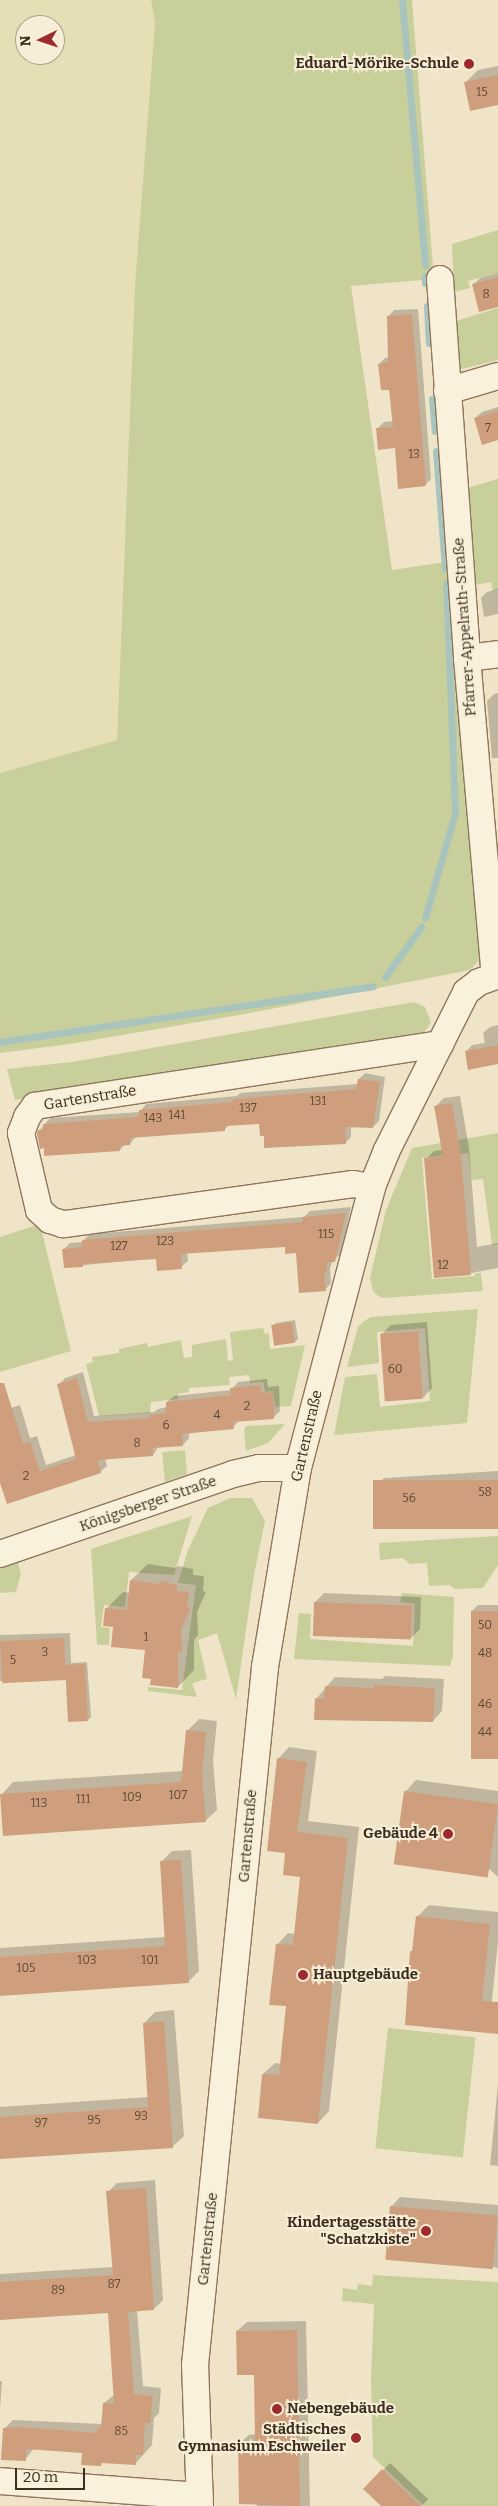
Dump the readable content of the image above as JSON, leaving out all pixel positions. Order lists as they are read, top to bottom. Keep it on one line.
{"streets":{"street":["Pfarrer-Appelrath-Straße","Gartenstraße","Königsberger Straße"]},"crossings":[["Pfarrer-Appelrath-Straße","Gartenstraße"],["Gartenstraße","Königsberger Straße"]],"places":["Eduard-Mörike-Schule","Gebäude 4","Hauptgebäude","Kindertagesstätte \"Schatzkiste\"","Nebengebäude","Städtisches Gymnasium Eschweiler"],"house_numbers":["15","8","7","13","131","137","141","143","115","123","127","12","60","2","4","6","8","2","58","56","50","1","3","48","5","46","44","107","109","111","113","103","101","105","93","95","97","87","89","85"],"scale_bar":"20 m","north":"left"}
